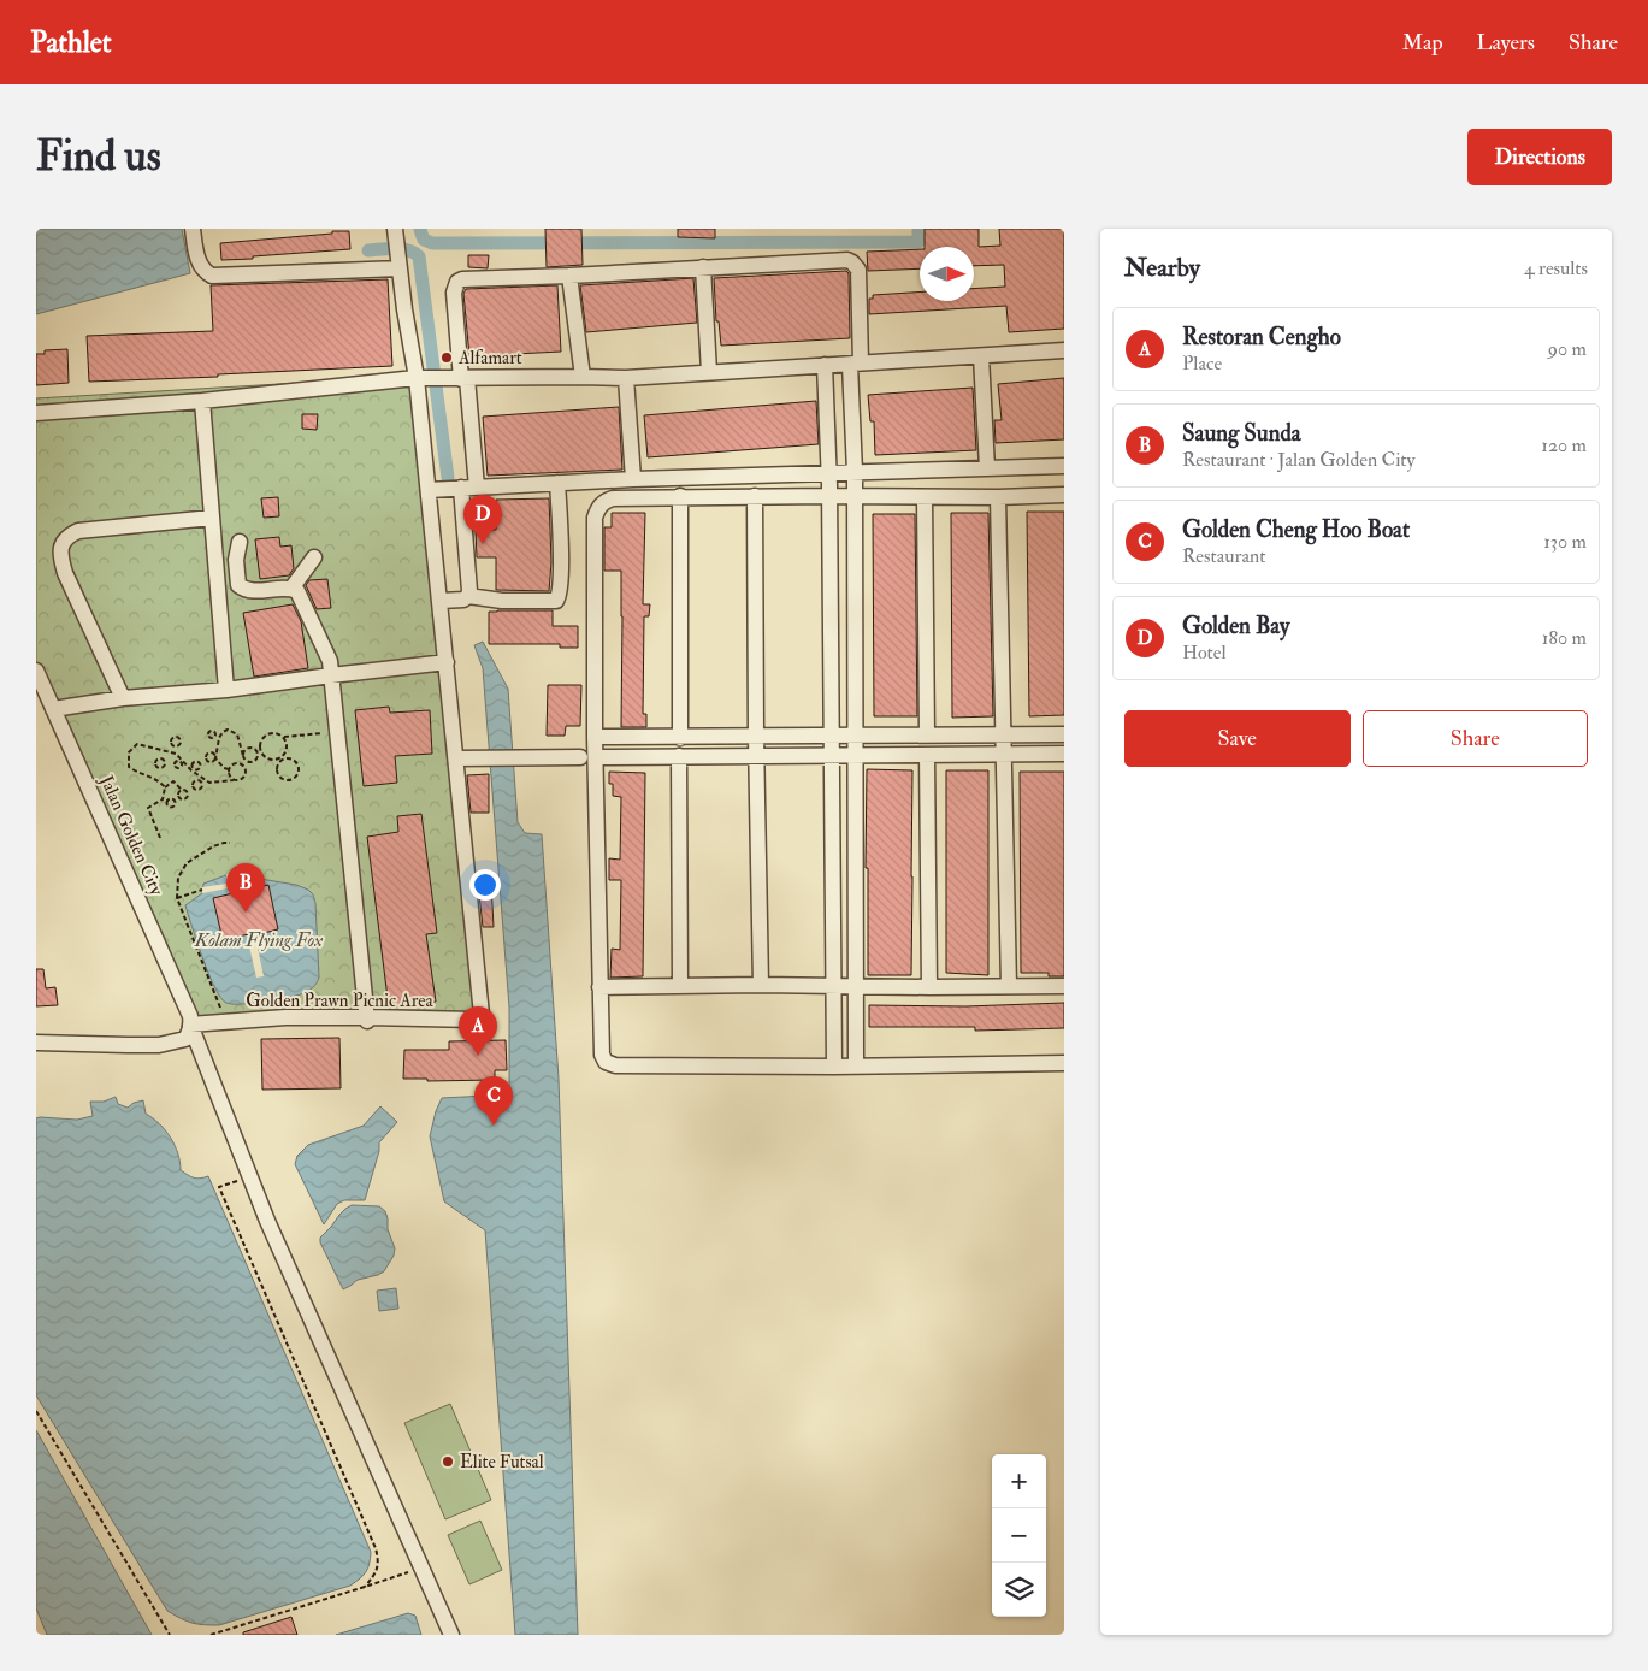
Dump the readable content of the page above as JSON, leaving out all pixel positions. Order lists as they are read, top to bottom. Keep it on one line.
{"streets":{"street":["Jalan Golden City","Golden Prawn Picnic Area"]},"crossings":[["Jalan Golden City","Golden Prawn Picnic Area"]],"water":["Kolam Flying Fox"],"places":["Alfamart","Elite Futsal"],"north":"right","page":{"header":"Pathlet","nav":["Map","Layers","Share"],"buttons":["Directions",["Save","Share"]],"title":"Find us","heading":["Nearby","4 results"],"list":[{"mark":"A","name":"Restoran Cengho","note":"Place","value":"90 m"},{"mark":"B","name":"Saung Sunda","note":"Restaurant · Jalan Golden City","value":"120 m"},{"mark":"C","name":"Golden Cheng Hoo Boat","note":"Restaurant","value":"130 m"},{"mark":"D","name":"Golden Bay","note":"Hotel","value":"180 m"}],"pins":["D","B","A","C"],"map_buttons":["+","−"]}}
